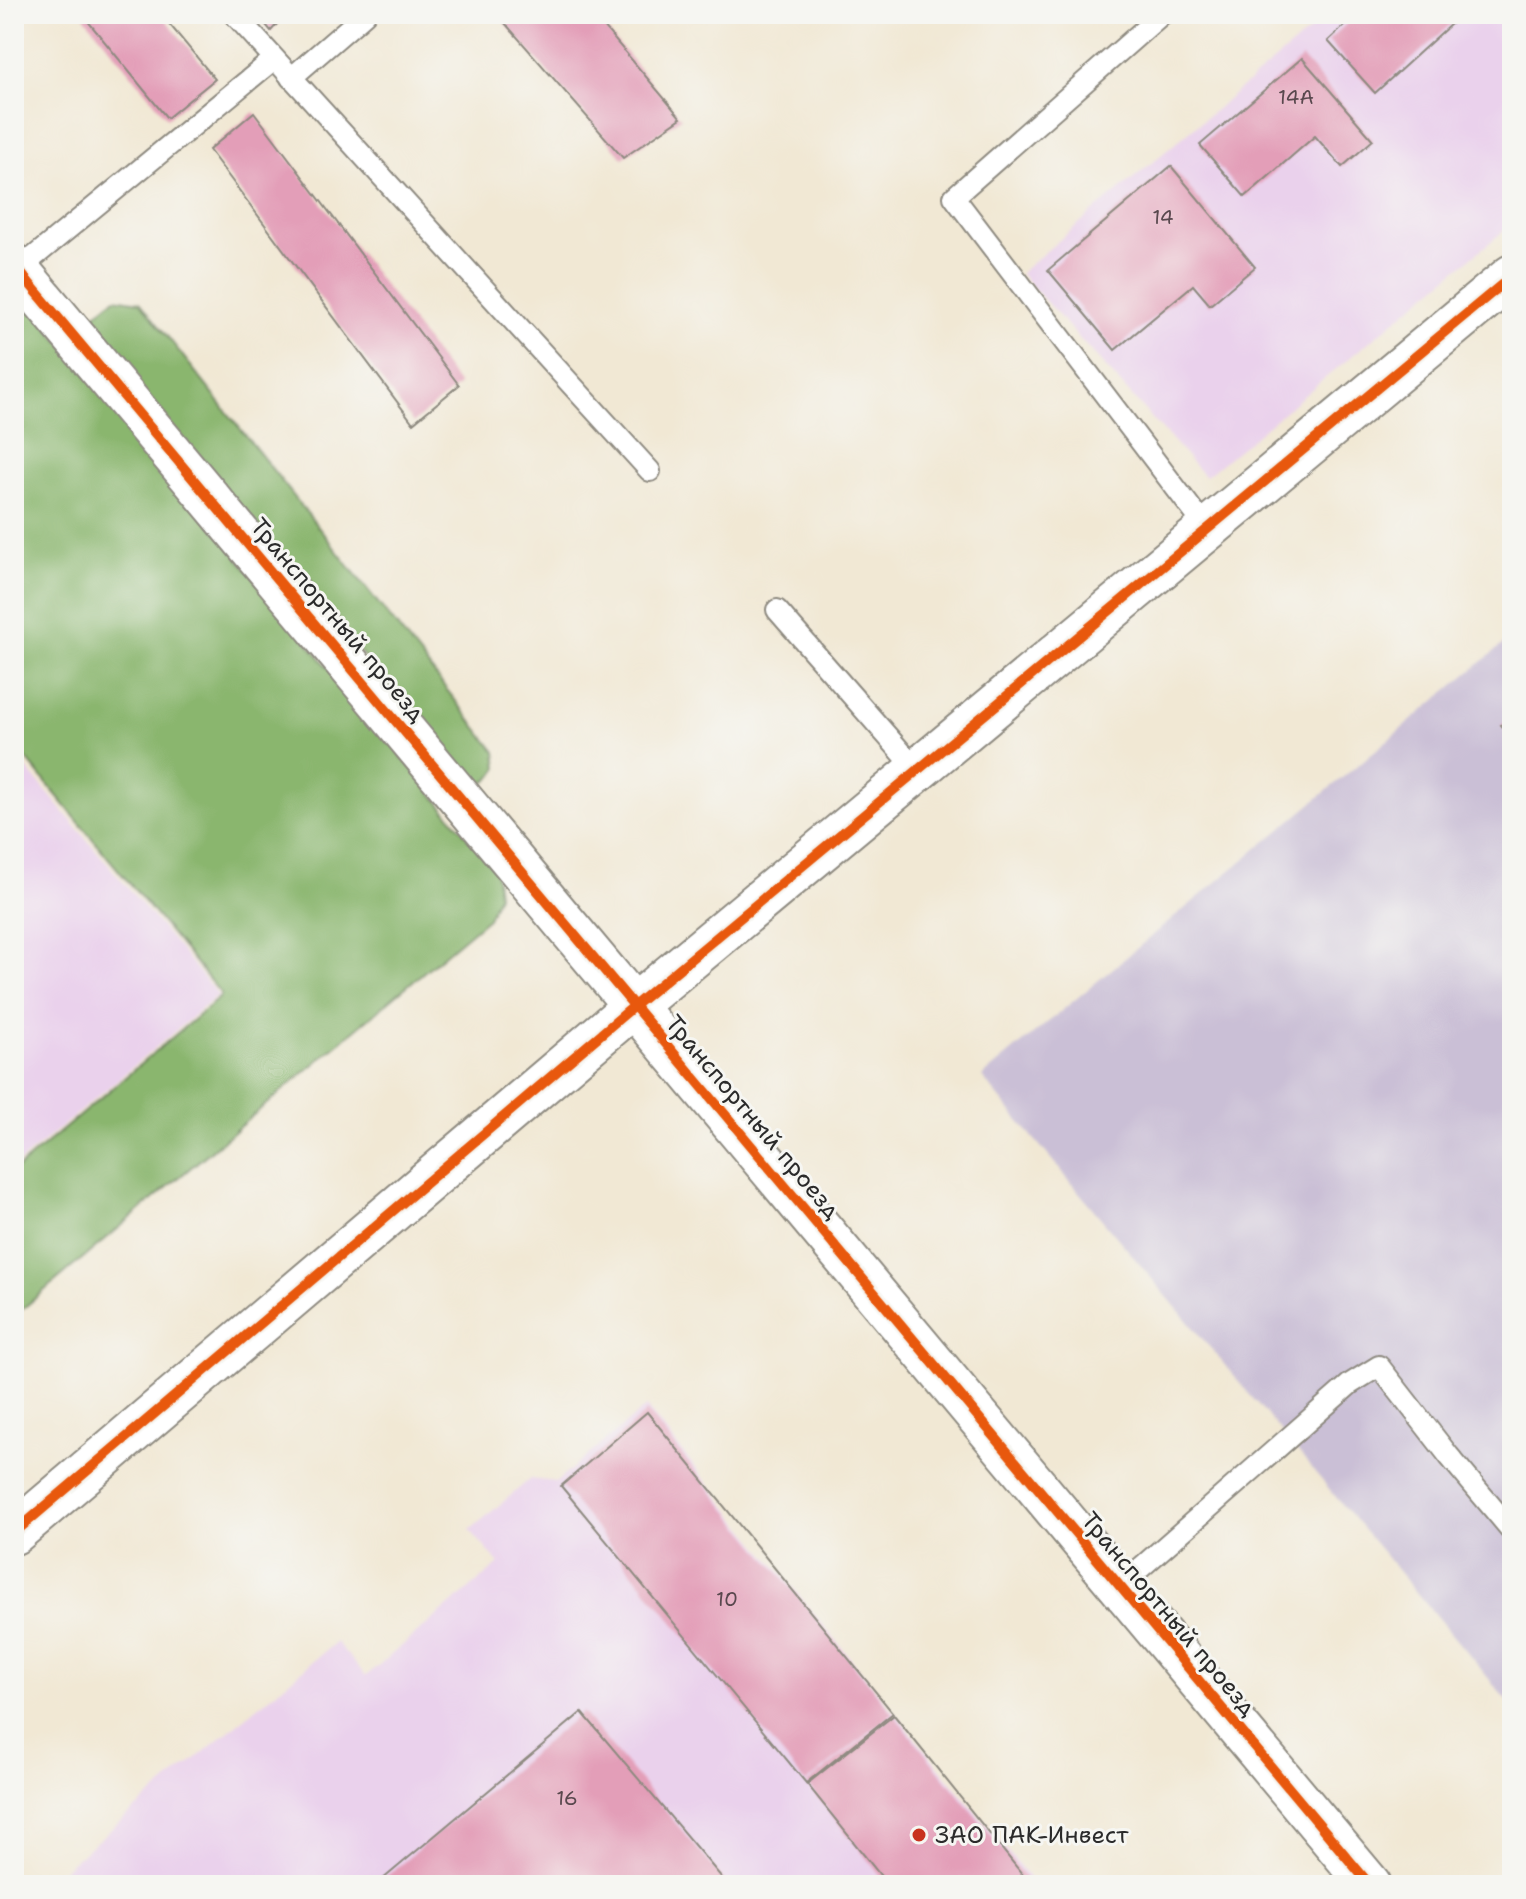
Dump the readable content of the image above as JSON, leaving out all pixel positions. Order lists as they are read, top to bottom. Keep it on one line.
{"streets":{"street":["Транспортный проезд"]},"places":["ЗАО ПАК-Инвест"],"house_numbers":["14А","14","10","16"]}
